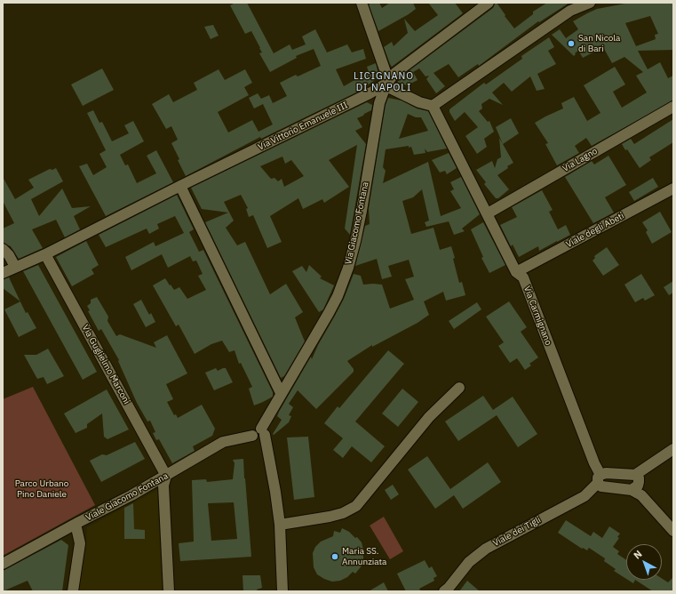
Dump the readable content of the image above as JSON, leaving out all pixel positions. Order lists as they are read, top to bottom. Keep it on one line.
{"streets":{"street":["Via Vittorio Emanuele III","Via Lagno","Via Giacomo Fontana","Viale degli Abeti","Via Carmignano","Via Guglielmo Marconi","Viale Giacomo Fontana","Viale dei Tigli"]},"crossings":[["Via Vittorio Emanuele III","Via Giacomo Fontana"],["Via Vittorio Emanuele III","Via Guglielmo Marconi"],["Via Lagno","Via Carmignano"],["Via Giacomo Fontana","Viale Giacomo Fontana"],["Viale degli Abeti","Via Carmignano"],["Via Carmignano","Viale dei Tigli"],["Via Guglielmo Marconi","Viale Giacomo Fontana"]],"districts":["LICIGNANO DI NAPOLI"],"parks":["Parco Urbano Pino Daniele"],"places":["San Nicola di Bari","Maria SS. Annunziata"],"north":"top left"}
